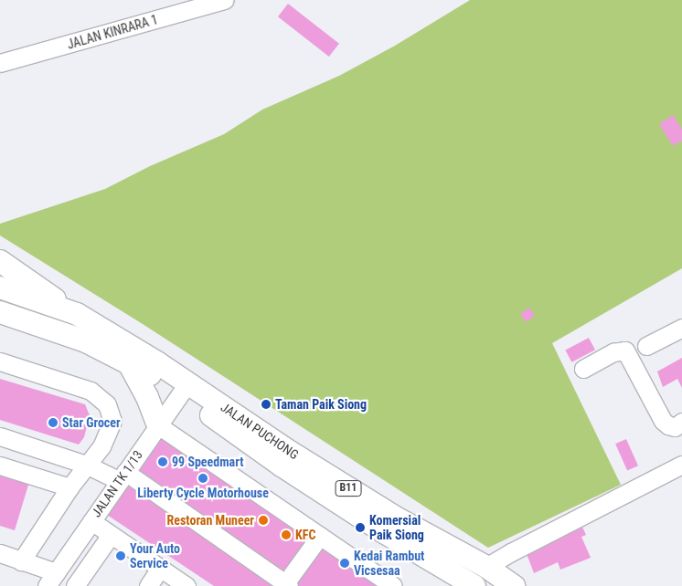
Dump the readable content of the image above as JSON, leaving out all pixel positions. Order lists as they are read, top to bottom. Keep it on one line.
{"streets":{"main road":["JALAN PUCHONG","B11"],"street":["JALAN KINRARA 1","JALAN TK 1/13"]},"crossings":[["JALAN PUCHONG","JALAN TK 1/13"]],"places":["Taman Paik Siong","Star Grocer","99 Speedmart","Liberty Cycle Motorhouse","Restoran Muneer","Komersial Paik Siong","KFC","Your Auto Service","Kedai Rambut Vicsesaa"]}
